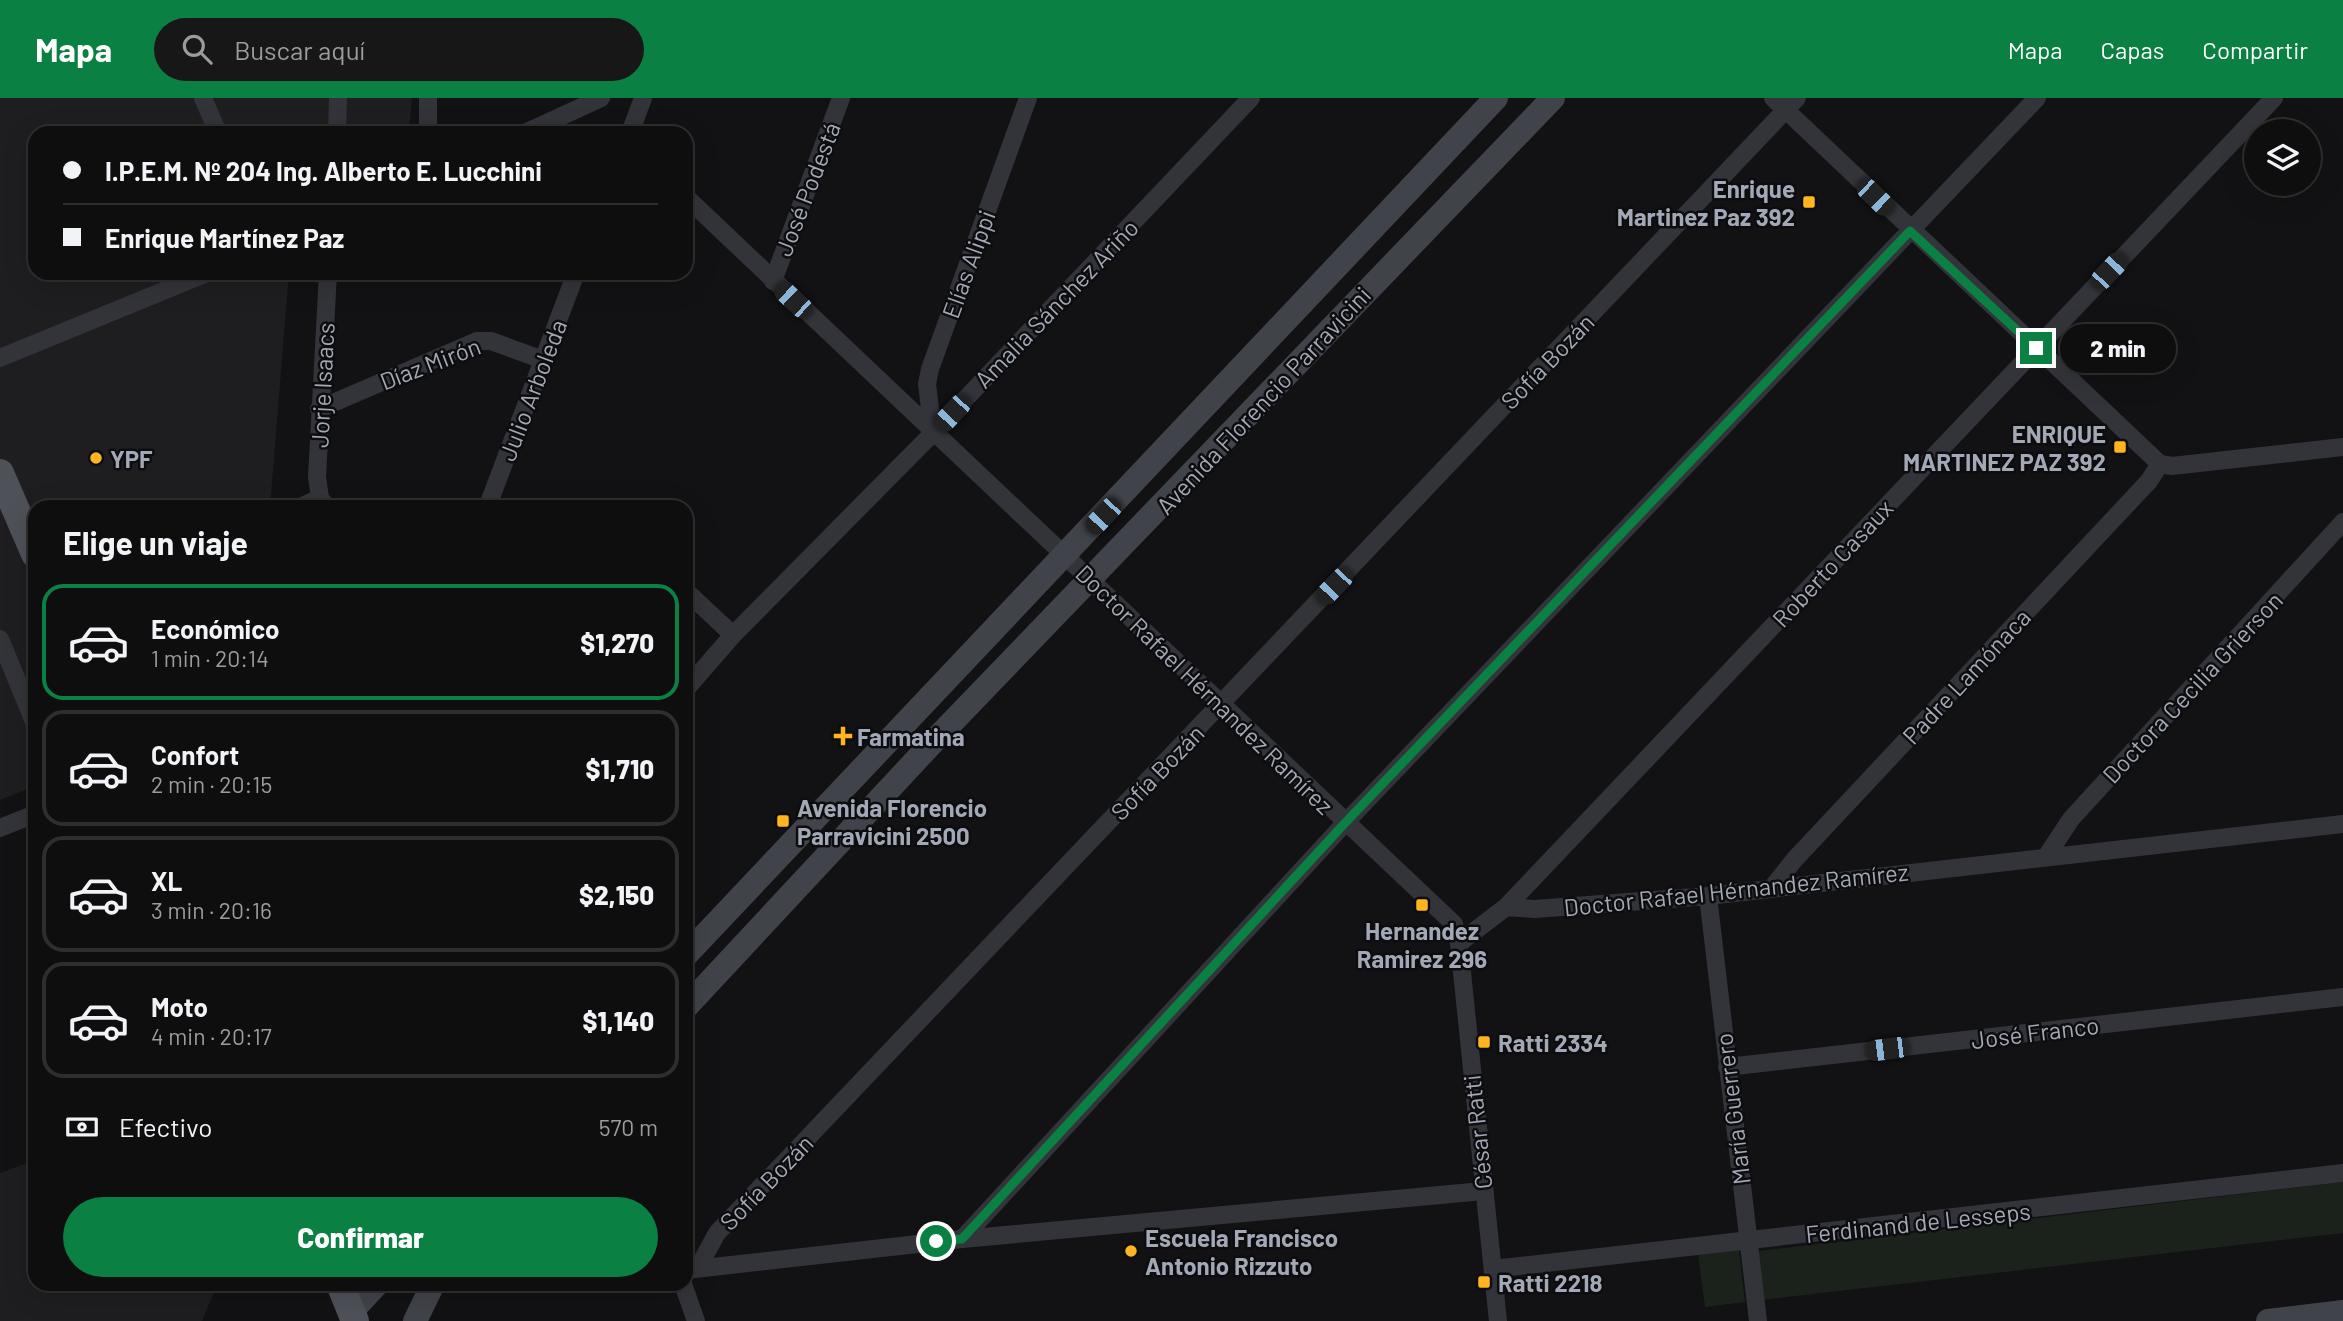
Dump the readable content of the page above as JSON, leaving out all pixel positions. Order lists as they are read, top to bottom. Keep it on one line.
{"streets":{"main road":["Avenida Florencio Parravicini"],"street":["José Podestá","Elías Alippi","Amalia Sánchez Ariño","Sofía Bozán","Díaz Mirón","Jorje Isaacs","Julio Arboleda","Roberto Casaux","Padre Lamónaca","Doctora Cecilia Grierson","Doctor Rafael Hérnandez Ramírez","José Franco","María Guerrero","César Ratti","Ferdinand de Lesseps"]},"crossings":[["José Podestá","Doctor Rafael Hérnandez Ramírez"],["Elías Alippi","Amalia Sánchez Ariño"],["Elías Alippi","Doctor Rafael Hérnandez Ramírez"],["Amalia Sánchez Ariño","Doctor Rafael Hérnandez Ramírez"],["Sofía Bozán","Doctor Rafael Hérnandez Ramírez"],["Díaz Mirón","Jorje Isaacs"],["Díaz Mirón","Julio Arboleda"],["Avenida Florencio Parravicini","Doctor Rafael Hérnandez Ramírez"],["Roberto Casaux","Doctor Rafael Hérnandez Ramírez"],["Padre Lamónaca","Doctor Rafael Hérnandez Ramírez"],["Doctora Cecilia Grierson","Doctor Rafael Hérnandez Ramírez"],["Doctor Rafael Hérnandez Ramírez","María Guerrero"],["Doctor Rafael Hérnandez Ramírez","César Ratti"],["José Franco","María Guerrero"],["María Guerrero","Ferdinand de Lesseps"],["César Ratti","Ferdinand de Lesseps"]],"places":{"transit":["Enrique Martinez Paz 392","ENRIQUE MARTINEZ PAZ 392","Avenida Florencio Parravicini 2500","Hernandez Ramirez 296","Ratti 2334","Ratti 2218"],"other":["YPF","Escuela Francisco Antonio Rizzuto"],"health":["Farmatina"]},"page":{"header":"Mapa","search":"Buscar aquí","nav":["Mapa","Capas","Compartir"],"banner":["I.P.E.M. Nº 204 Ing. Alberto E. Lucchini","Enrique Martínez Paz"],"bubble":"2 min","heading":"Elige un viaje","list":[{"name":"Económico","note":"1 min · 20:14","value":"$1,270"},{"name":"Confort","note":"2 min · 20:15","value":"$1,710"},{"name":"XL","note":"3 min · 20:16","value":"$2,150"},{"name":"Moto","note":"4 min · 20:17","value":"$1,140"}],"pay":["Efectivo","570 m"],"buttons":"Confirmar"}}
